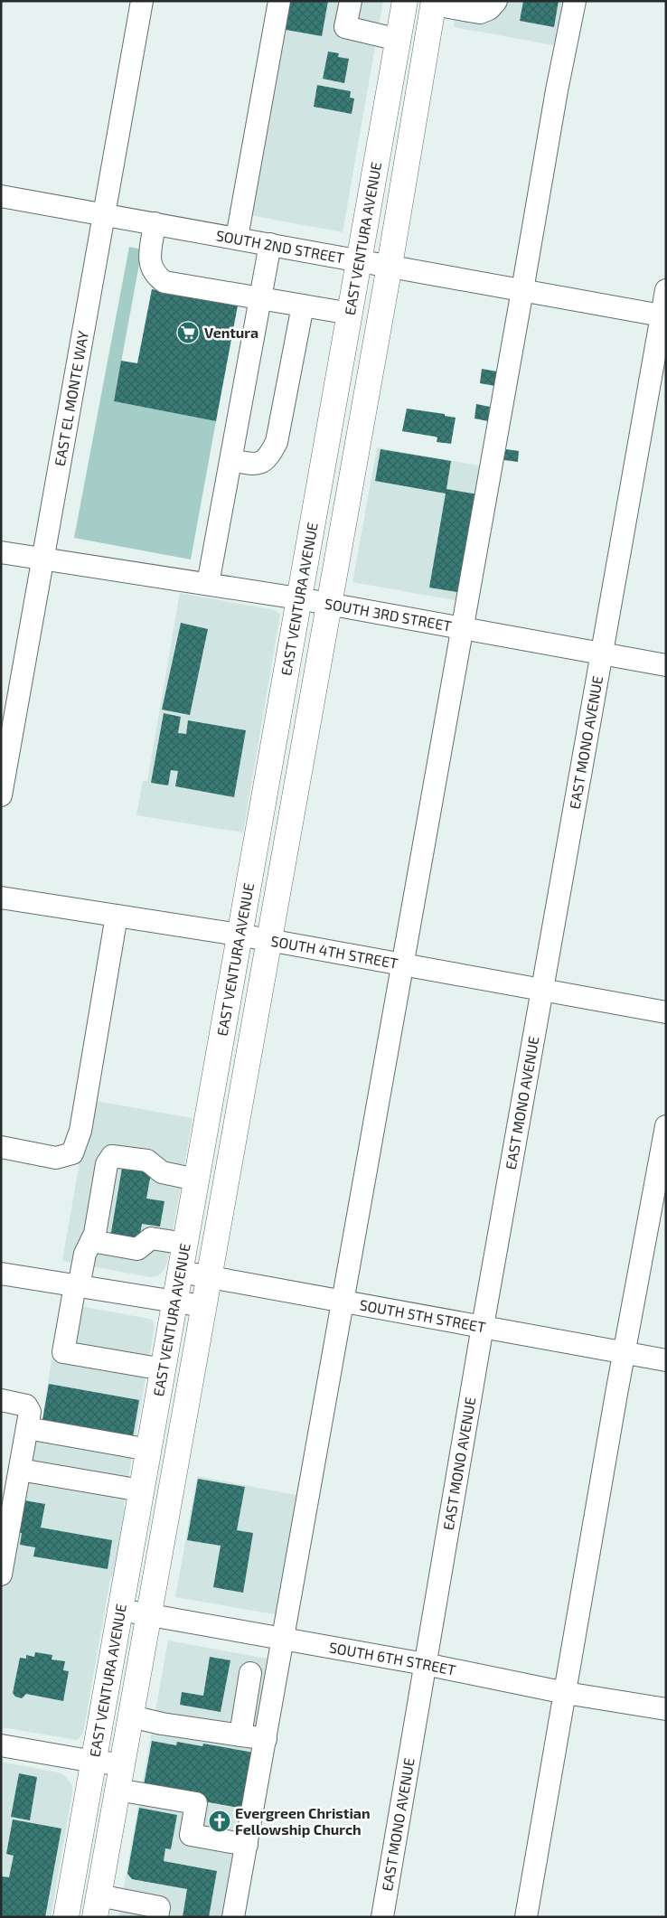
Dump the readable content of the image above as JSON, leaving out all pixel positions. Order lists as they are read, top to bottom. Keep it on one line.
{"streets":{"main road":["EAST VENTURA AVENUE"],"street":["SOUTH 2ND STREET","EAST EL MONTE WAY","SOUTH 3RD STREET","EAST MONO AVENUE","SOUTH 4TH STREET","SOUTH 5TH STREET","SOUTH 6TH STREET"]},"crossings":[["EAST VENTURA AVENUE","SOUTH 2ND STREET"],["EAST VENTURA AVENUE","SOUTH 3RD STREET"],["EAST VENTURA AVENUE","SOUTH 4TH STREET"],["EAST VENTURA AVENUE","SOUTH 5TH STREET"],["EAST VENTURA AVENUE","SOUTH 6TH STREET"],["SOUTH 2ND STREET","EAST EL MONTE WAY"],["SOUTH 2ND STREET","EAST MONO AVENUE"],["EAST EL MONTE WAY","SOUTH 3RD STREET"],["SOUTH 3RD STREET","EAST MONO AVENUE"],["EAST MONO AVENUE","SOUTH 4TH STREET"],["EAST MONO AVENUE","SOUTH 5TH STREET"],["EAST MONO AVENUE","SOUTH 6TH STREET"]],"places":{"supermarket":["Ventura"],"church":["Evergreen Christian Fellowship Church"]}}
